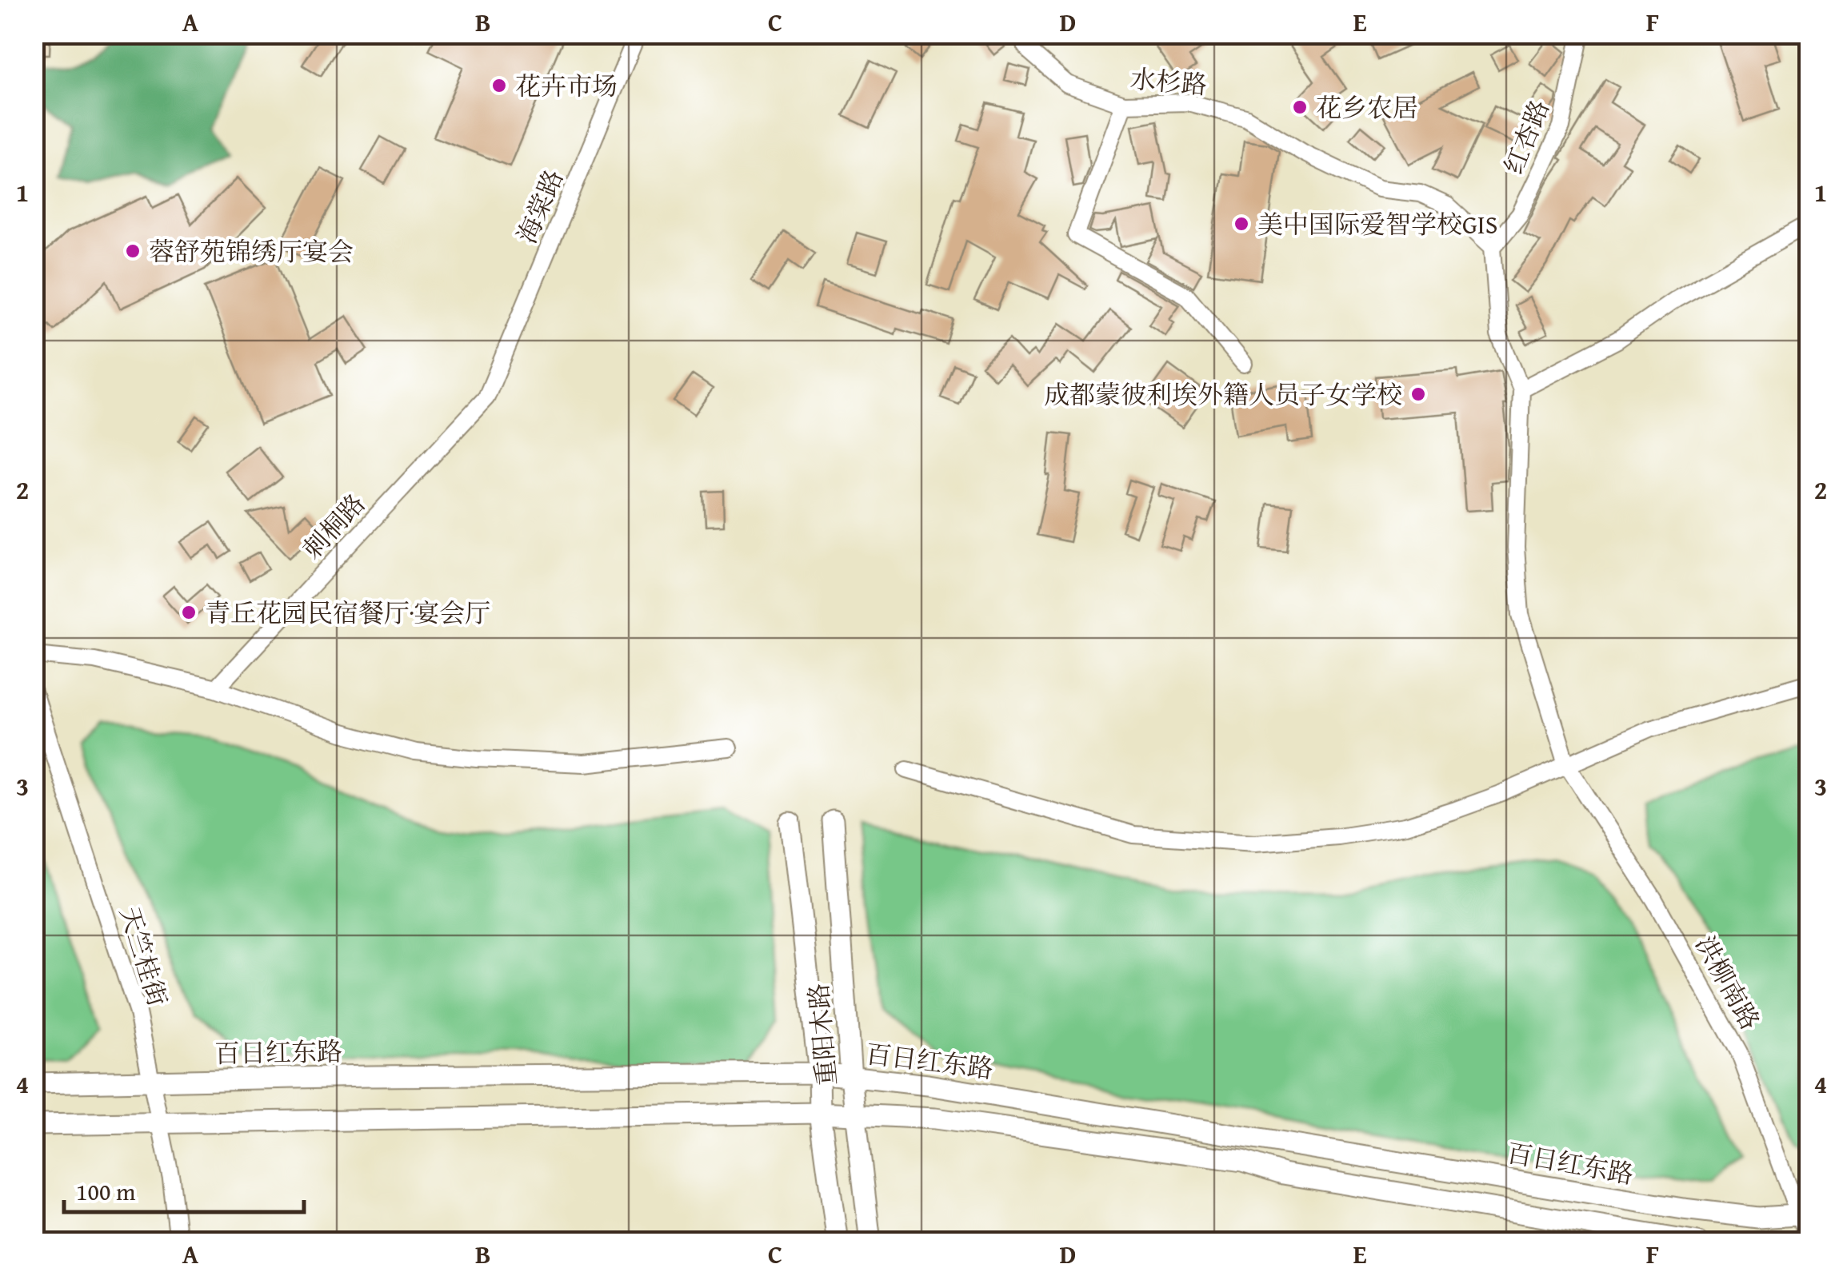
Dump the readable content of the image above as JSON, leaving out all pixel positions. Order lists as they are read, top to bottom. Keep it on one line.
{"streets":{"street":["水杉路","红杏路","海棠路","刺桐路","天竺桂街","洪柳南路","重阳木路","百日红东路"]},"crossings":[["水杉路","红杏路"],["海棠路","刺桐路"],["天竺桂街","百日红东路"],["洪柳南路","百日红东路"],["重阳木路","百日红东路"]],"places":["花卉市场","花乡农居","美中国际爱智学校GIS","蓉舒苑锦绣厅宴会","成都蒙彼利埃外籍人员子女学校","青丘花园民宿餐厅·宴会厅"],"scale_bar":"100 m","grid":{"columns":["A","B","C","D","E","F"],"rows":["1","2","3","4"]}}
